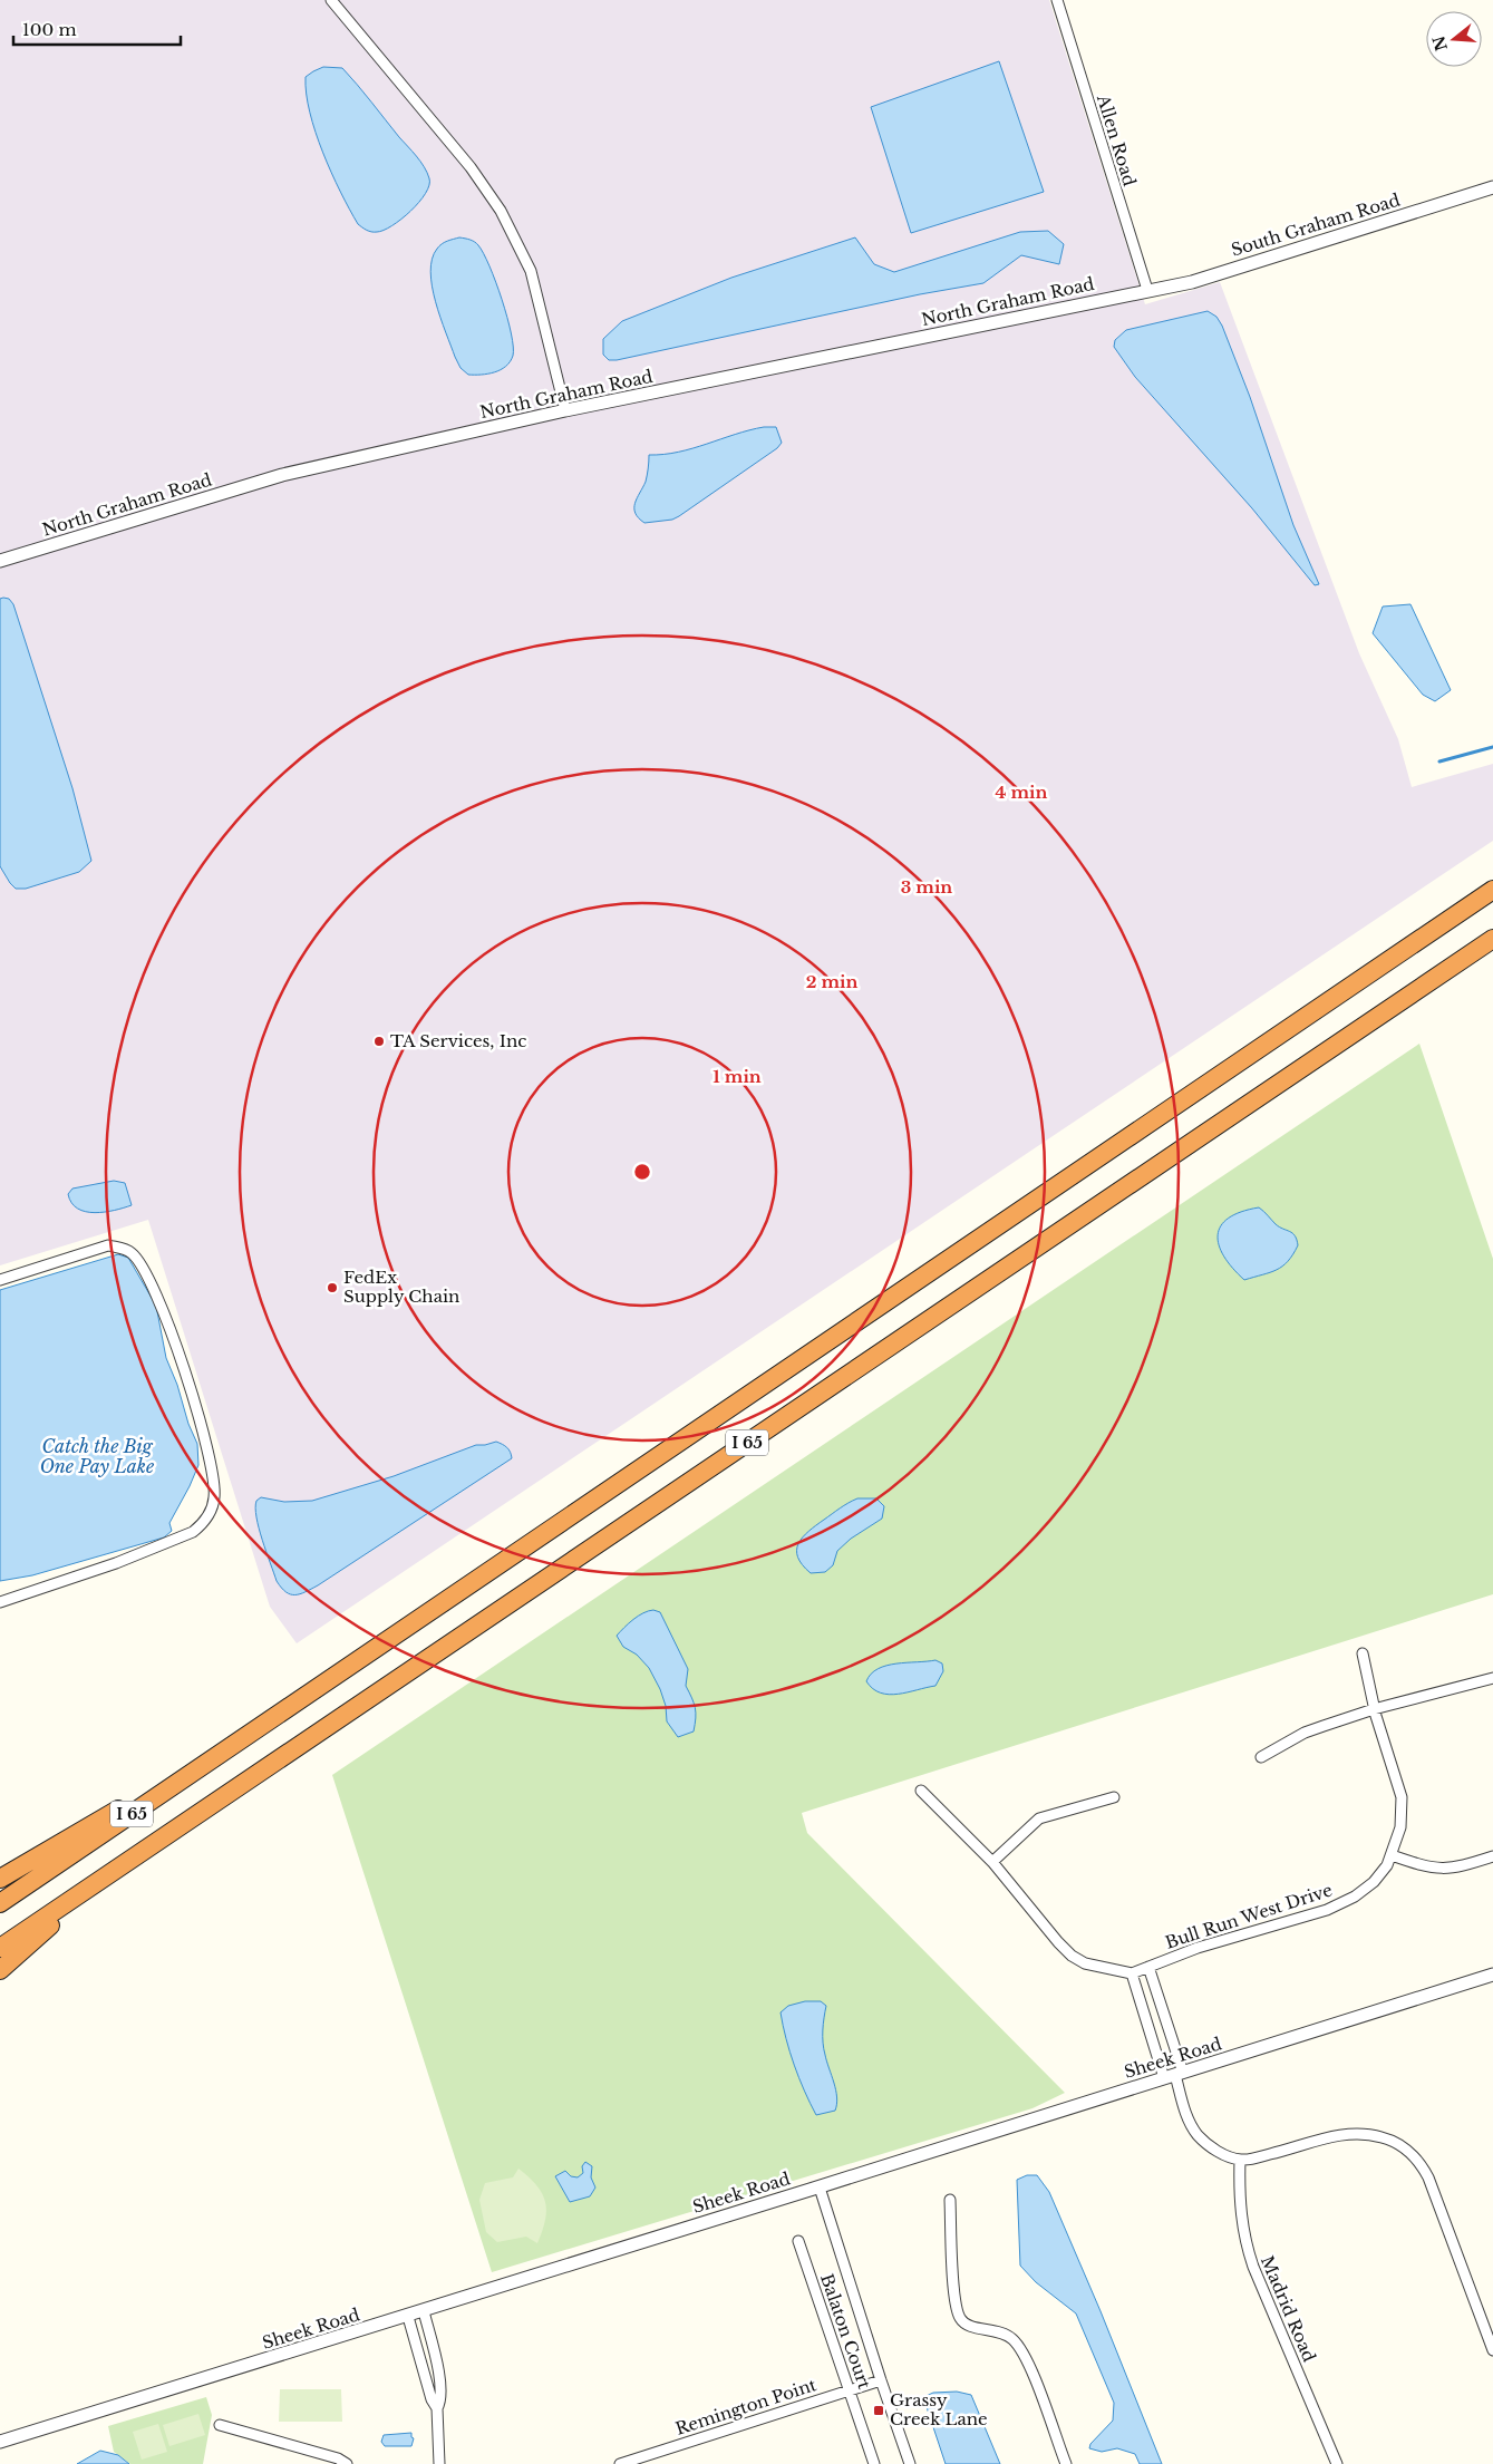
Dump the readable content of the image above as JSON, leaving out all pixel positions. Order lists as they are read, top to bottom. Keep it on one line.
{"streets":{"highway":["I 65"],"street":["Allen Road","South Graham Road","North Graham Road","Bull Run West Drive","Sheek Road","Madrid Road","Balaton Court","Remington Point"]},"crossings":[["Allen Road","South Graham Road"],["Allen Road","North Graham Road"],["South Graham Road","North Graham Road"],["Balaton Court","Remington Point"]],"water":["Catch the Big One Pay Lake"],"places":{"other":["TA Services, Inc","FedEx Supply Chain"],"transit":["Grassy Creek Lane"]},"scale_bar":"100 m","north":"left","rings":["4 min","3 min","2 min","1 min"]}
